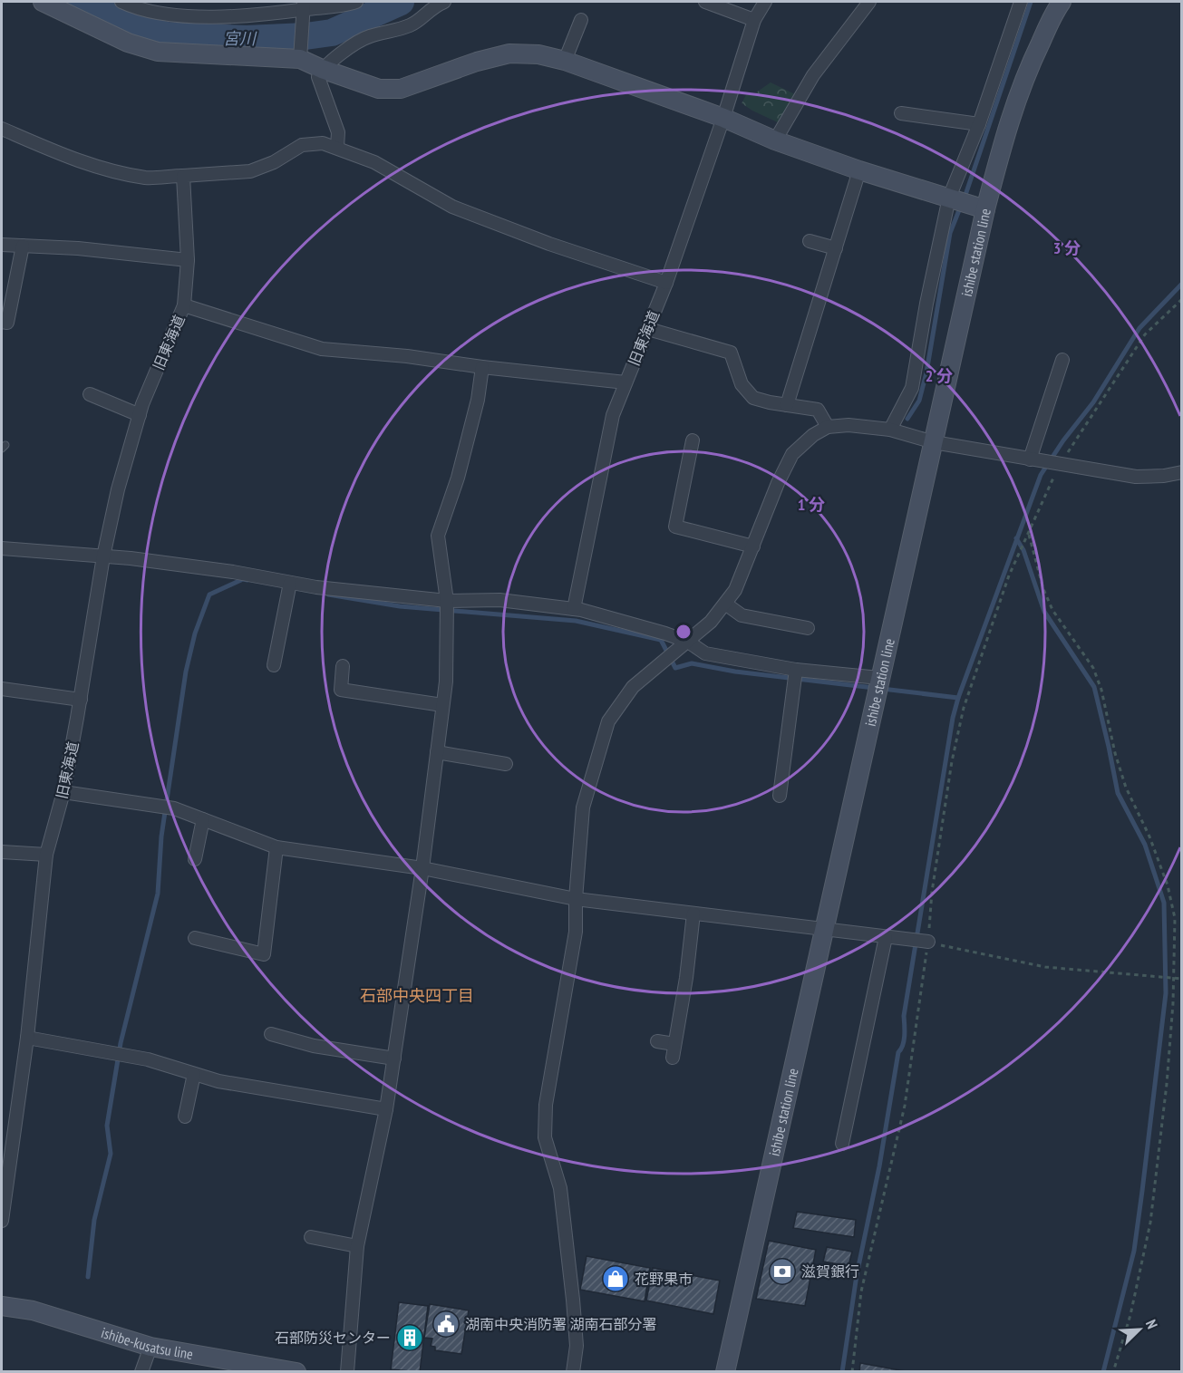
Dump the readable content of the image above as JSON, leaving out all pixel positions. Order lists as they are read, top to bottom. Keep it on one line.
{"streets":{"main road":["ishibe station line","ishibe-kusatsu line"],"street":["旧東海道"]},"districts":["石部中央四丁目"],"water":["宮川"],"places":{"bank":["滋賀銀行"],"shop":["花野果市"],"public building":["湖南中央消防署 湖南石部分署"],"building":["石部防災センター"]},"north":"top right","rings":["3 分","2 分","1 分"]}
